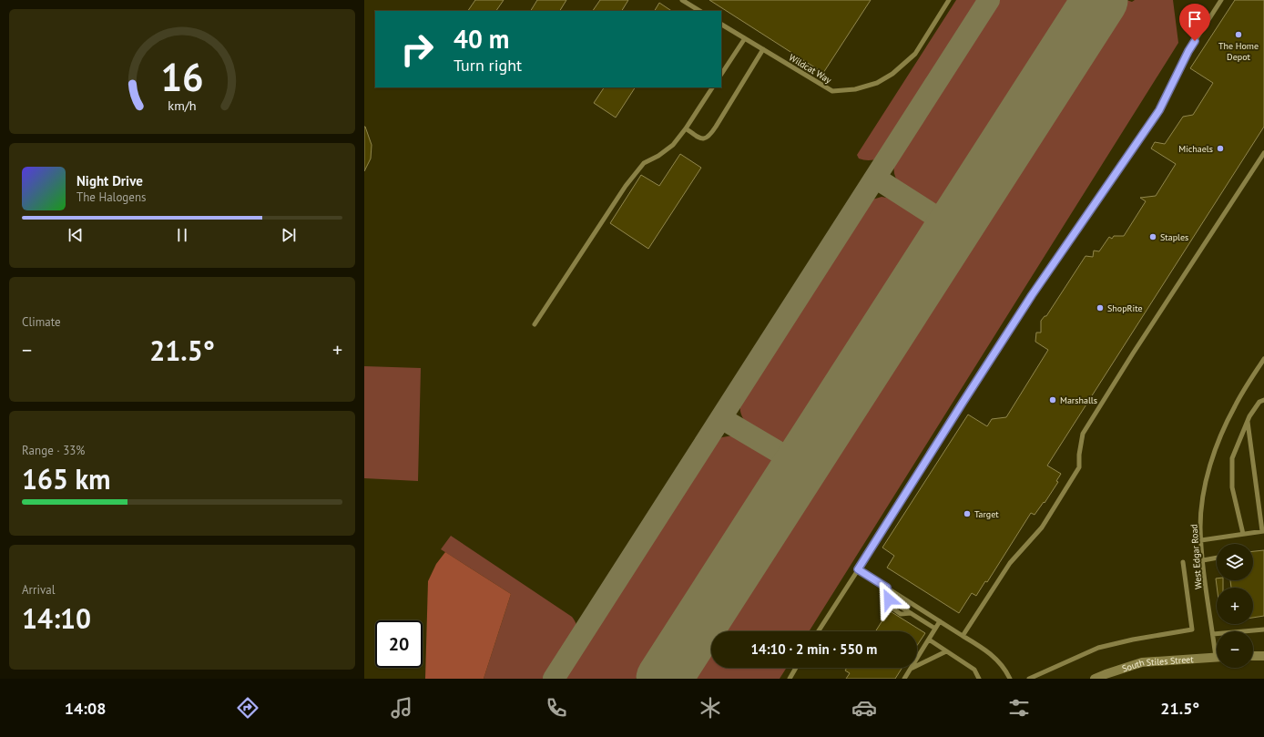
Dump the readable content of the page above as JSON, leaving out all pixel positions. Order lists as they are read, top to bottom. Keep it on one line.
{"streets":{"street":["South Stiles Street"],"lane":["Wildcat Way","West Edgar Road"]},"places":["The Home Depot","Michaels","Staples","ShopRite","Marshalls","Target"],"page":{"turn":["40 m","Turn right"],"song":["Night Drive","The Halogens"],"tile":["Climate",["Range · 33%","165 km"],["Arrival","14:10"]],"heat":["−","21.5°","+"],"map_buttons":["+","−"],"limit":"20","trip":"14:10 · 2 min · 550 m","tabs":["14:08","21.5°"],"gauge":["16","km/h"]}}
